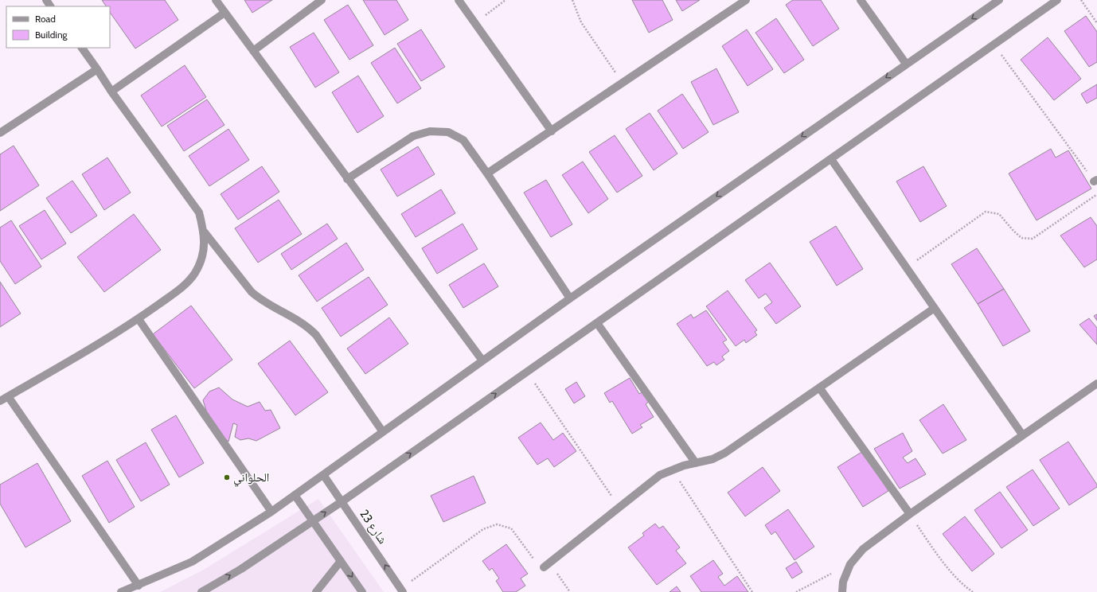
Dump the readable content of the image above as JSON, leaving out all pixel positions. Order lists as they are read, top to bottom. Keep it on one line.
{"streets":{"street":["شارع 23"]},"places":["الحلواني"],"legend":["Road","Building"]}
